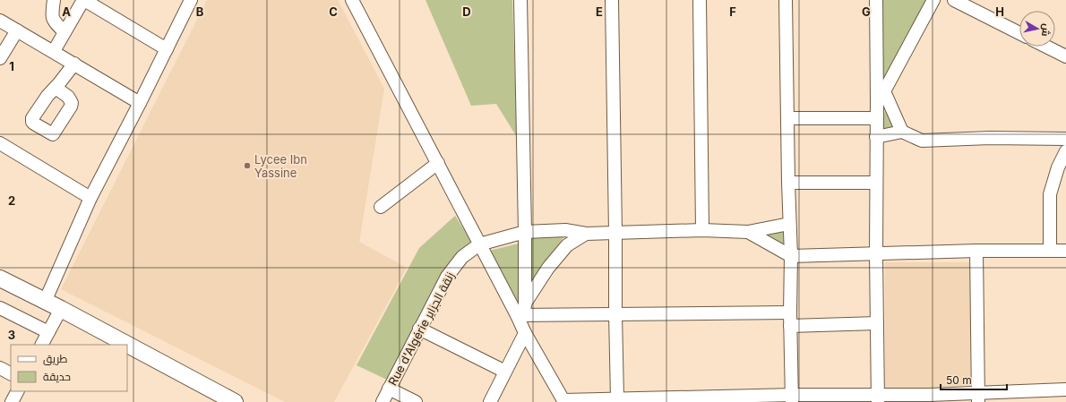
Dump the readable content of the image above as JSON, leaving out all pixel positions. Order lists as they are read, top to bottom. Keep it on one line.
{"streets":{"street":["Rue d'Algérie زنقة الجزاير"]},"places":["Lycee Ibn Yassine"],"legend":["طريق","حديقة"],"scale_bar":"50 m","north":"right","grid":{"columns":["A","B","C","D","E","F","G","H"],"rows":["1","2","3"]}}
